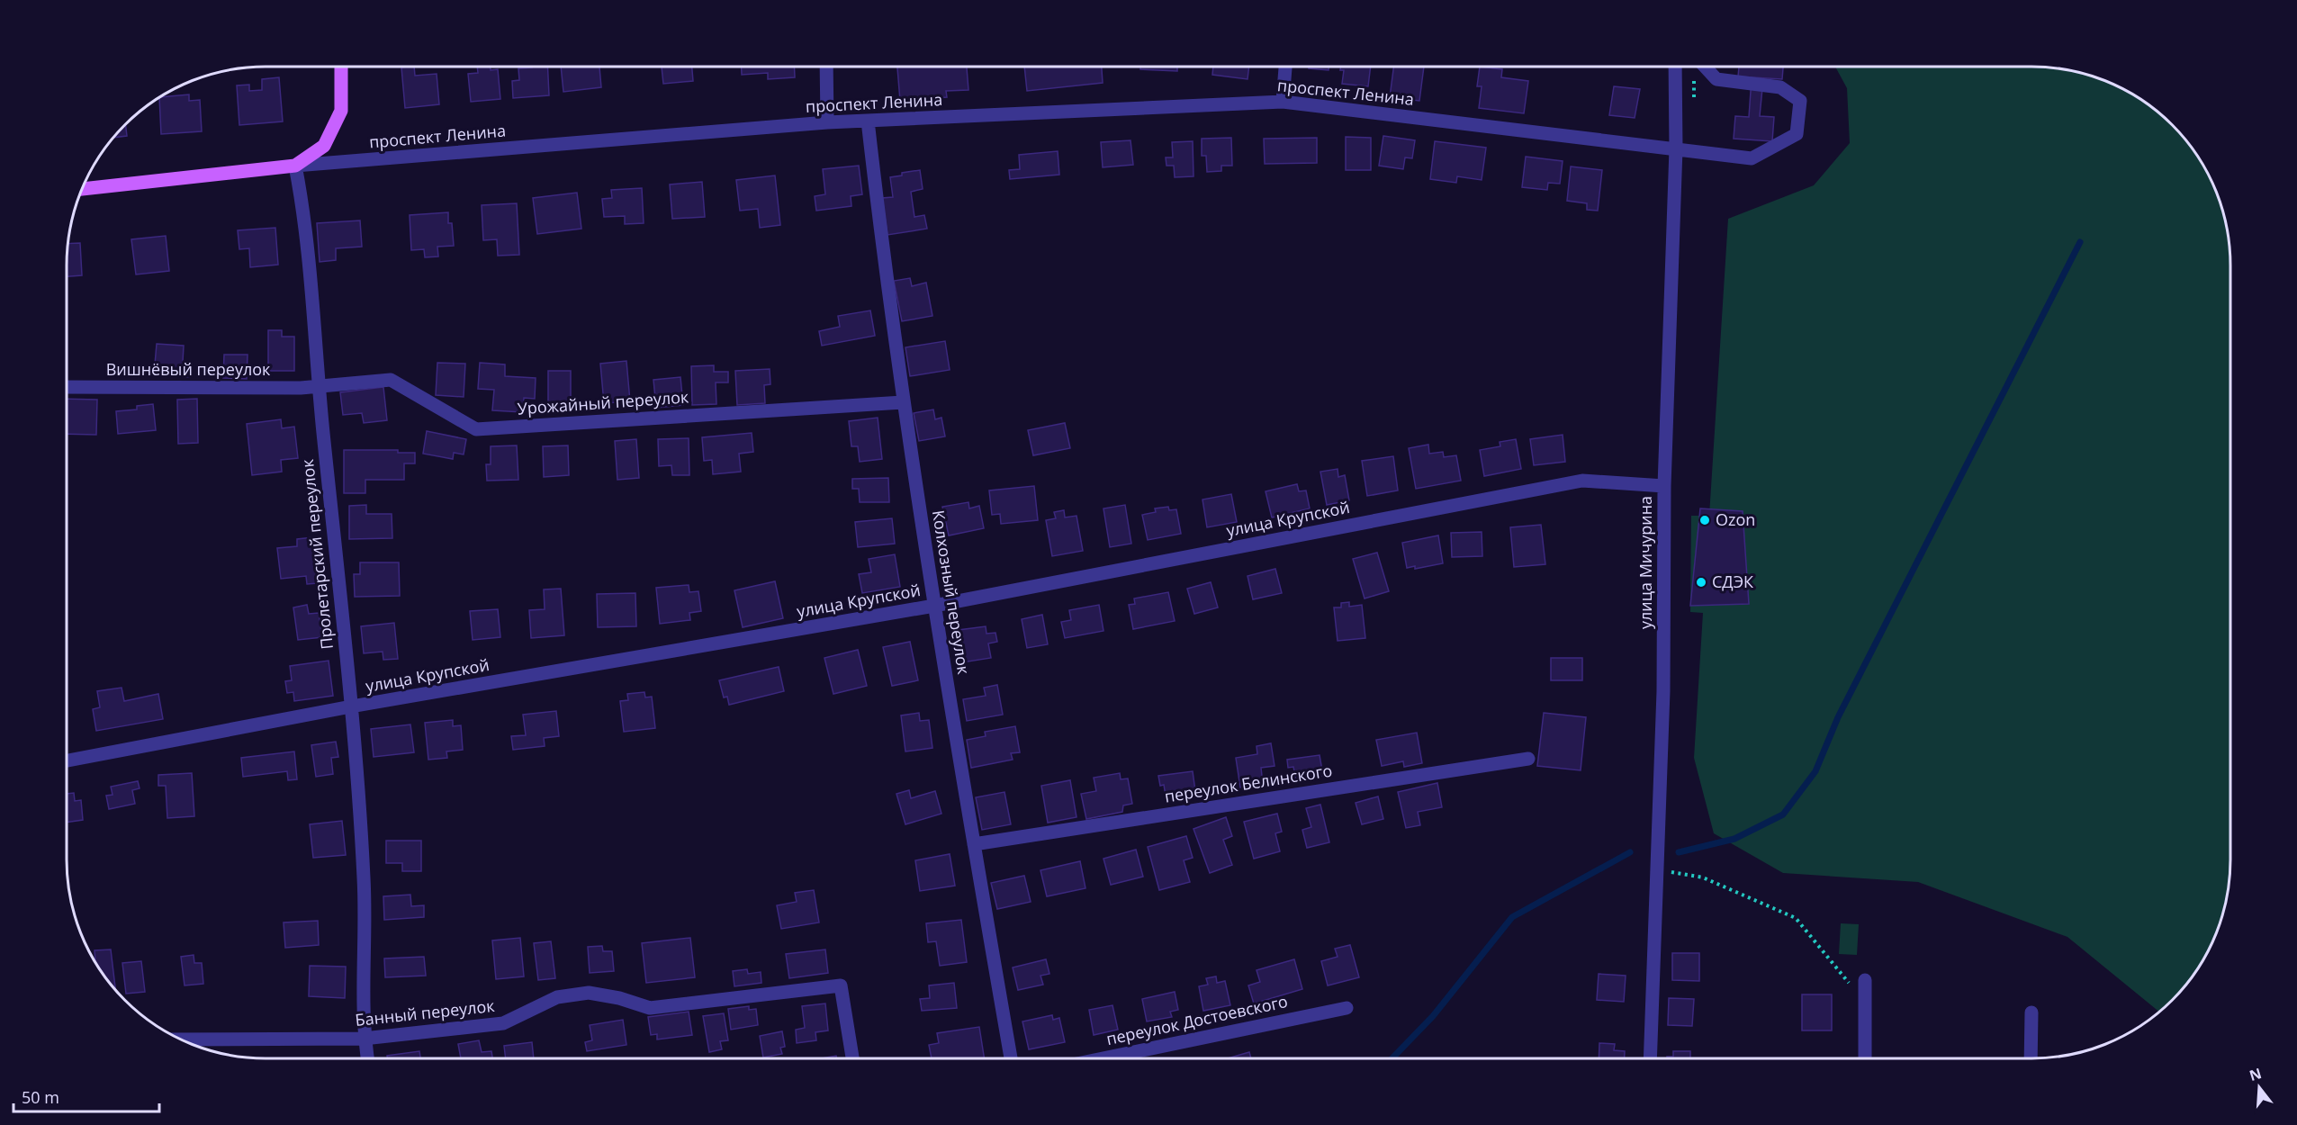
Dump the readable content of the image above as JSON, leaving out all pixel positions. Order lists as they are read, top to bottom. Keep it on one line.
{"streets":{"main road":["проспект Ленина"],"street":["Вишнёвый переулок","Урожайный переулок","улица Крупской","Пролетарский переулок","улица Мичурина","Колхозный переулок","переулок Белинского","Банный переулок","переулок Достоевского"]},"crossings":[["проспект Ленина","Пролетарский переулок"],["проспект Ленина","улица Мичурина"],["проспект Ленина","Колхозный переулок"],["Вишнёвый переулок","Урожайный переулок"],["Вишнёвый переулок","Пролетарский переулок"],["Урожайный переулок","Пролетарский переулок"],["Урожайный переулок","Колхозный переулок"],["улица Крупской","Пролетарский переулок"],["улица Крупской","улица Мичурина"],["улица Крупской","Колхозный переулок"],["Пролетарский переулок","Банный переулок"],["Колхозный переулок","переулок Белинского"]],"places":["Ozon","СДЭК"],"scale_bar":"50 m","north":"top"}
